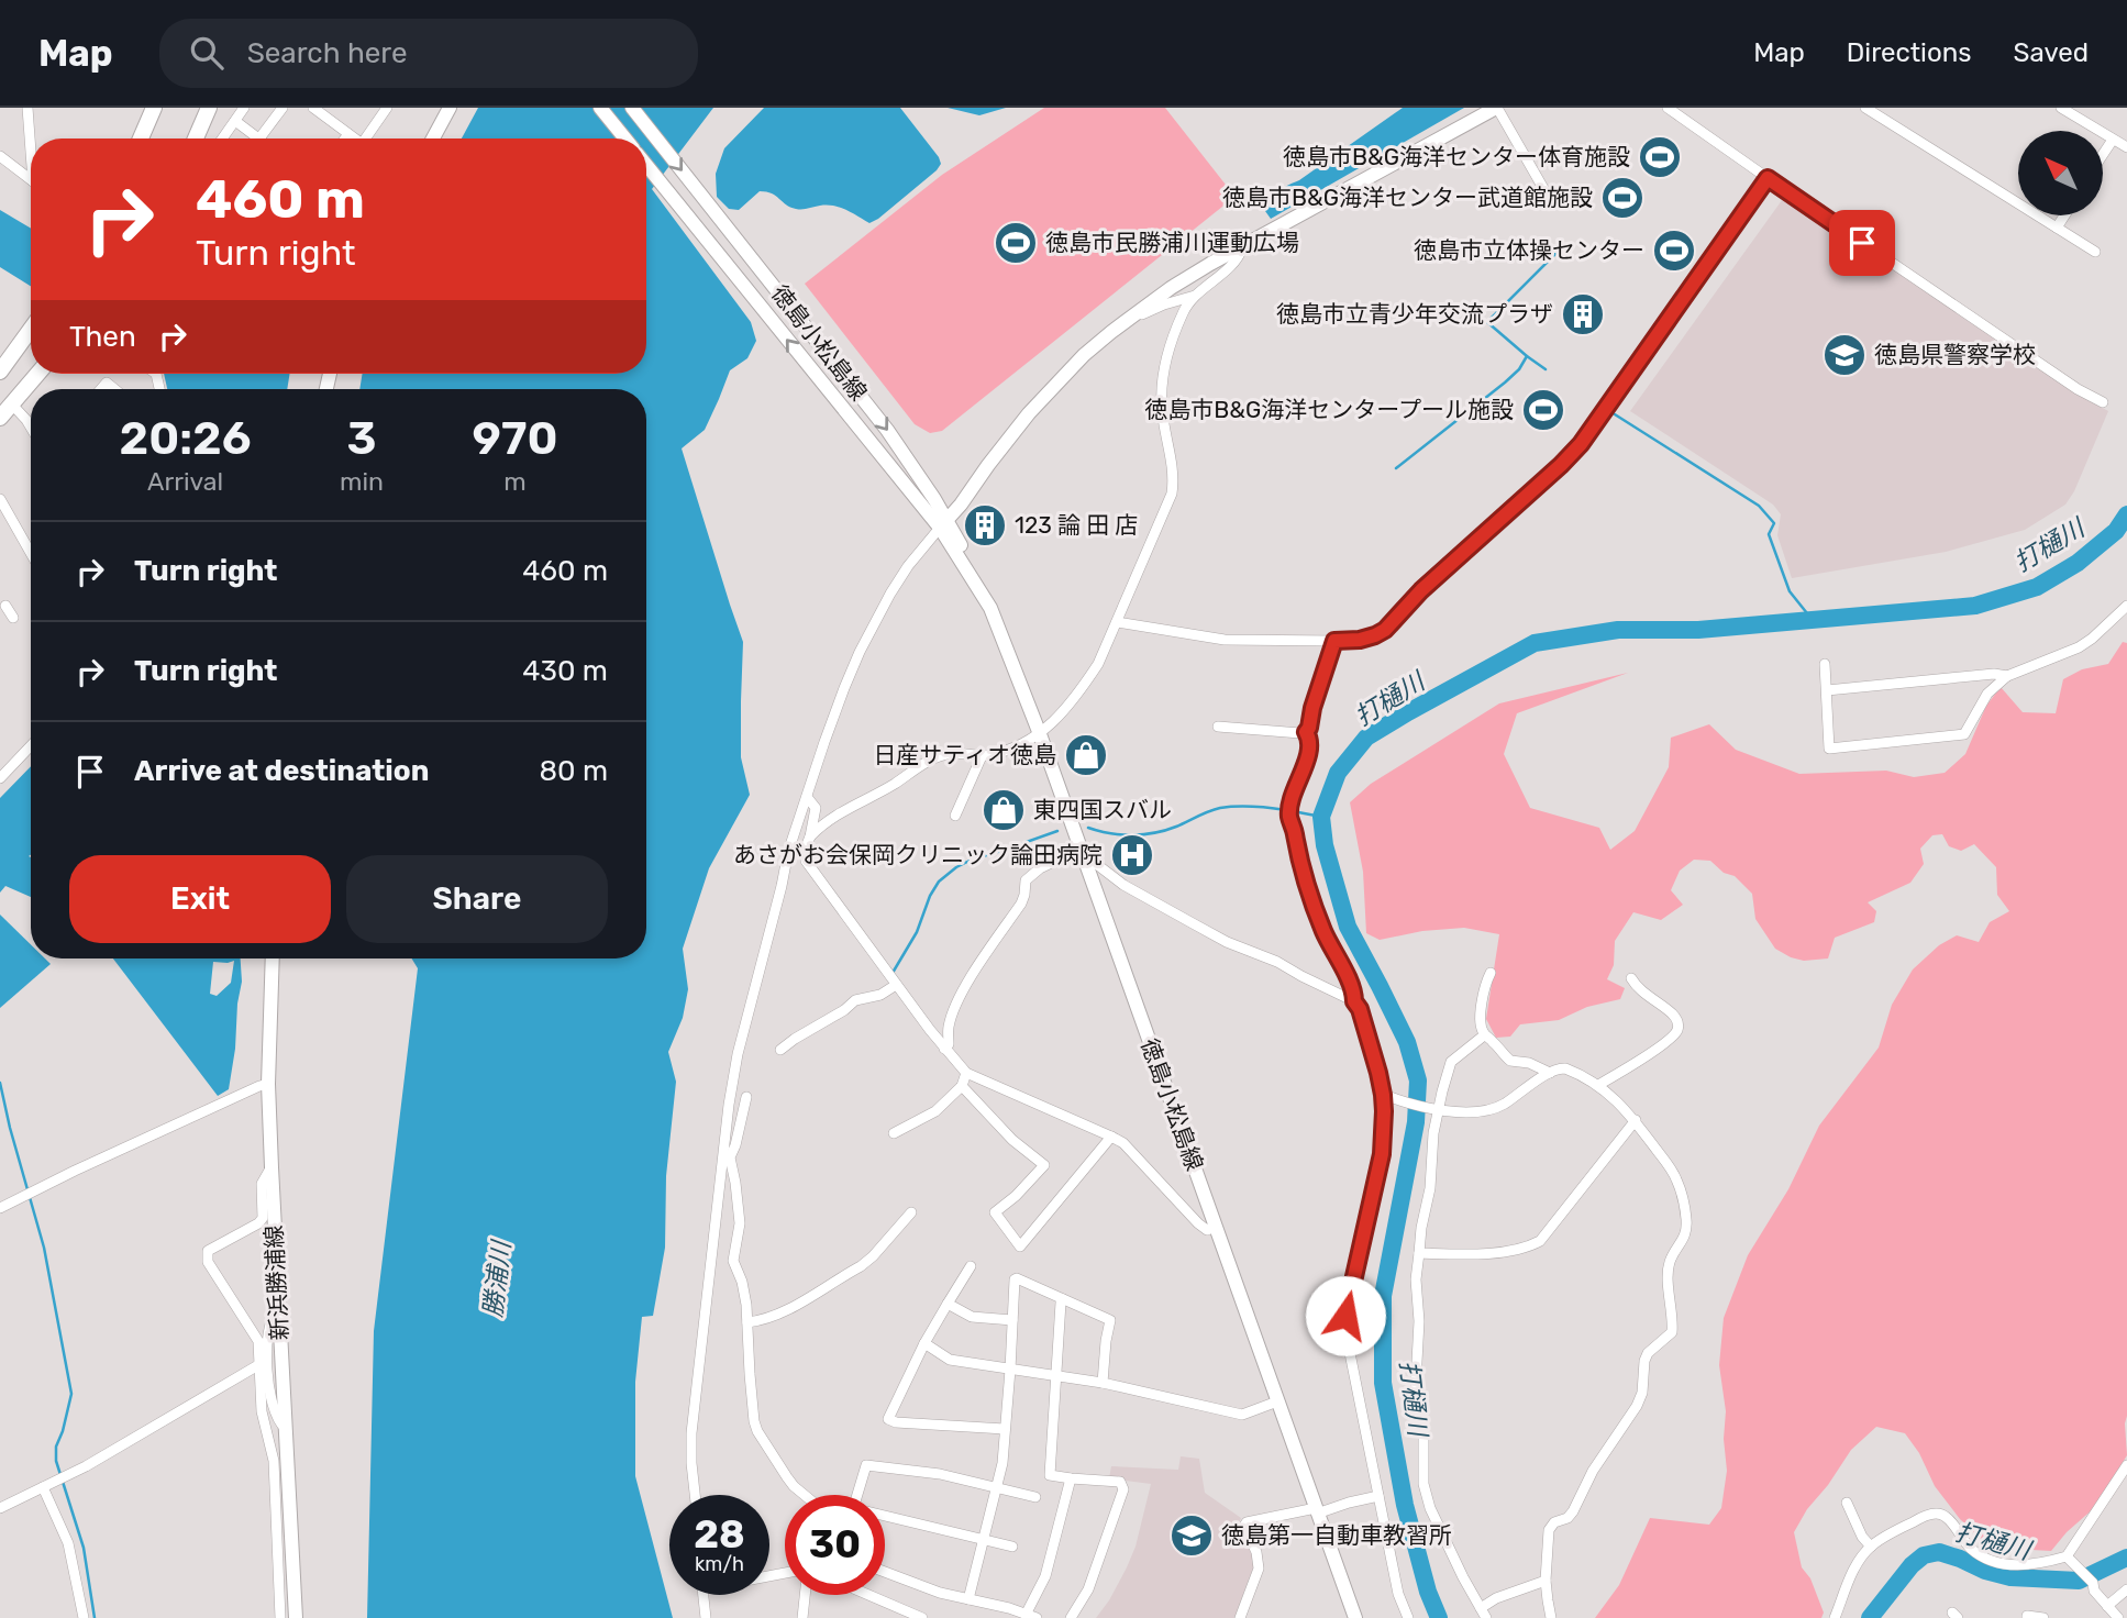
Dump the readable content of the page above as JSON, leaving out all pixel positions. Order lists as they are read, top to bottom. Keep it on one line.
{"streets":{"main road":["徳島小松島線","新浜勝浦線"]},"water":["打樋川","勝浦川"],"places":{"sports":["徳島市B&G海洋センター体育施設","徳島市B&G海洋センター武道館施設","徳島市民勝浦川運動広場","徳島市立体操センター","徳島市B&G海洋センタープール施設"],"building":["徳島市立青少年交流プラザ","123 論 田 店"],"school or university":["徳島県警察学校","徳島第一自動車教習所"],"shop":["日産サティオ徳島","東四国スバル"],"hospital":["あさがお会保岡クリニック論田病院"]},"north":"top left","page":{"header":"Map","search":"Search here","nav":["Map","Directions","Saved"],"turn":["460 m","Turn right"],"then":"Then","eta":["20:26","Arrival","3","min","970","m"],"list":[{"name":"Turn right","value":"460 m"},{"name":"Turn right","value":"430 m"},{"name":"Arrive at destination","value":"80 m"}],"buttons":["Exit","Share"],"speed":"28 km/h","limit":"30"}}
